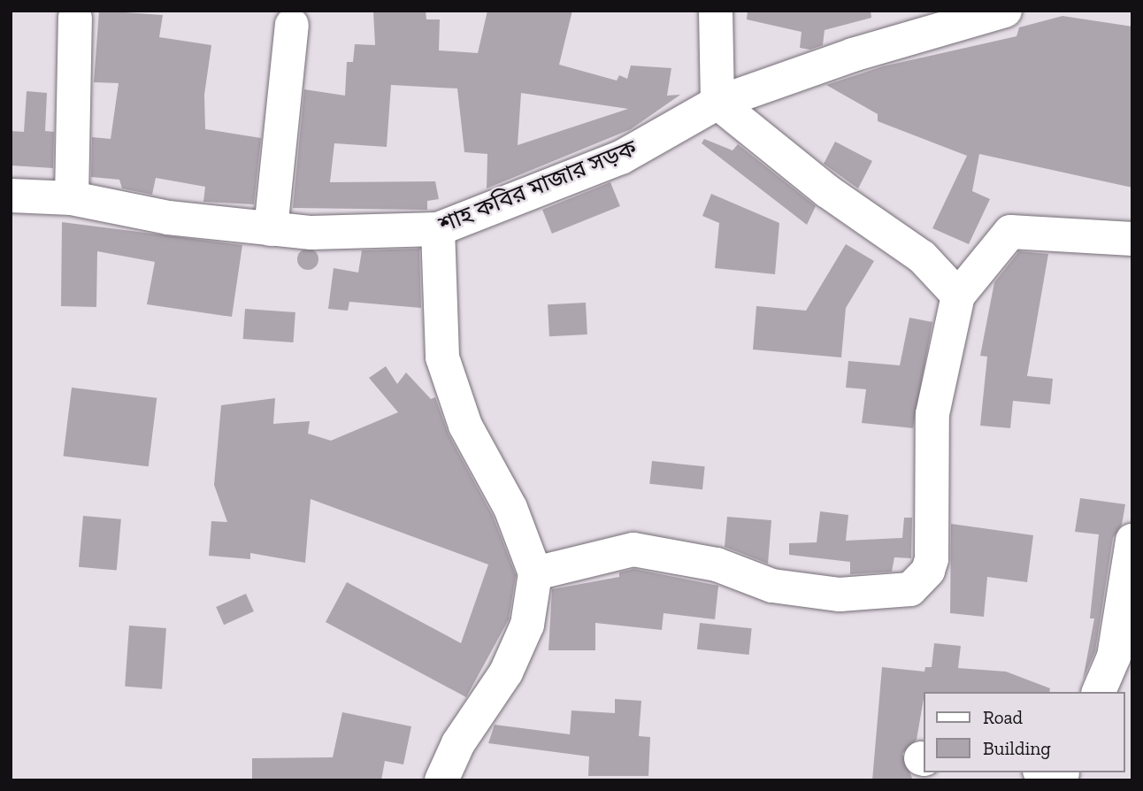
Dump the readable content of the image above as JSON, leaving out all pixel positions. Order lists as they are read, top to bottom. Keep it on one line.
{"streets":{"street":["শাহ কবির মাজার সড়ক"]},"legend":["Road","Building"]}
